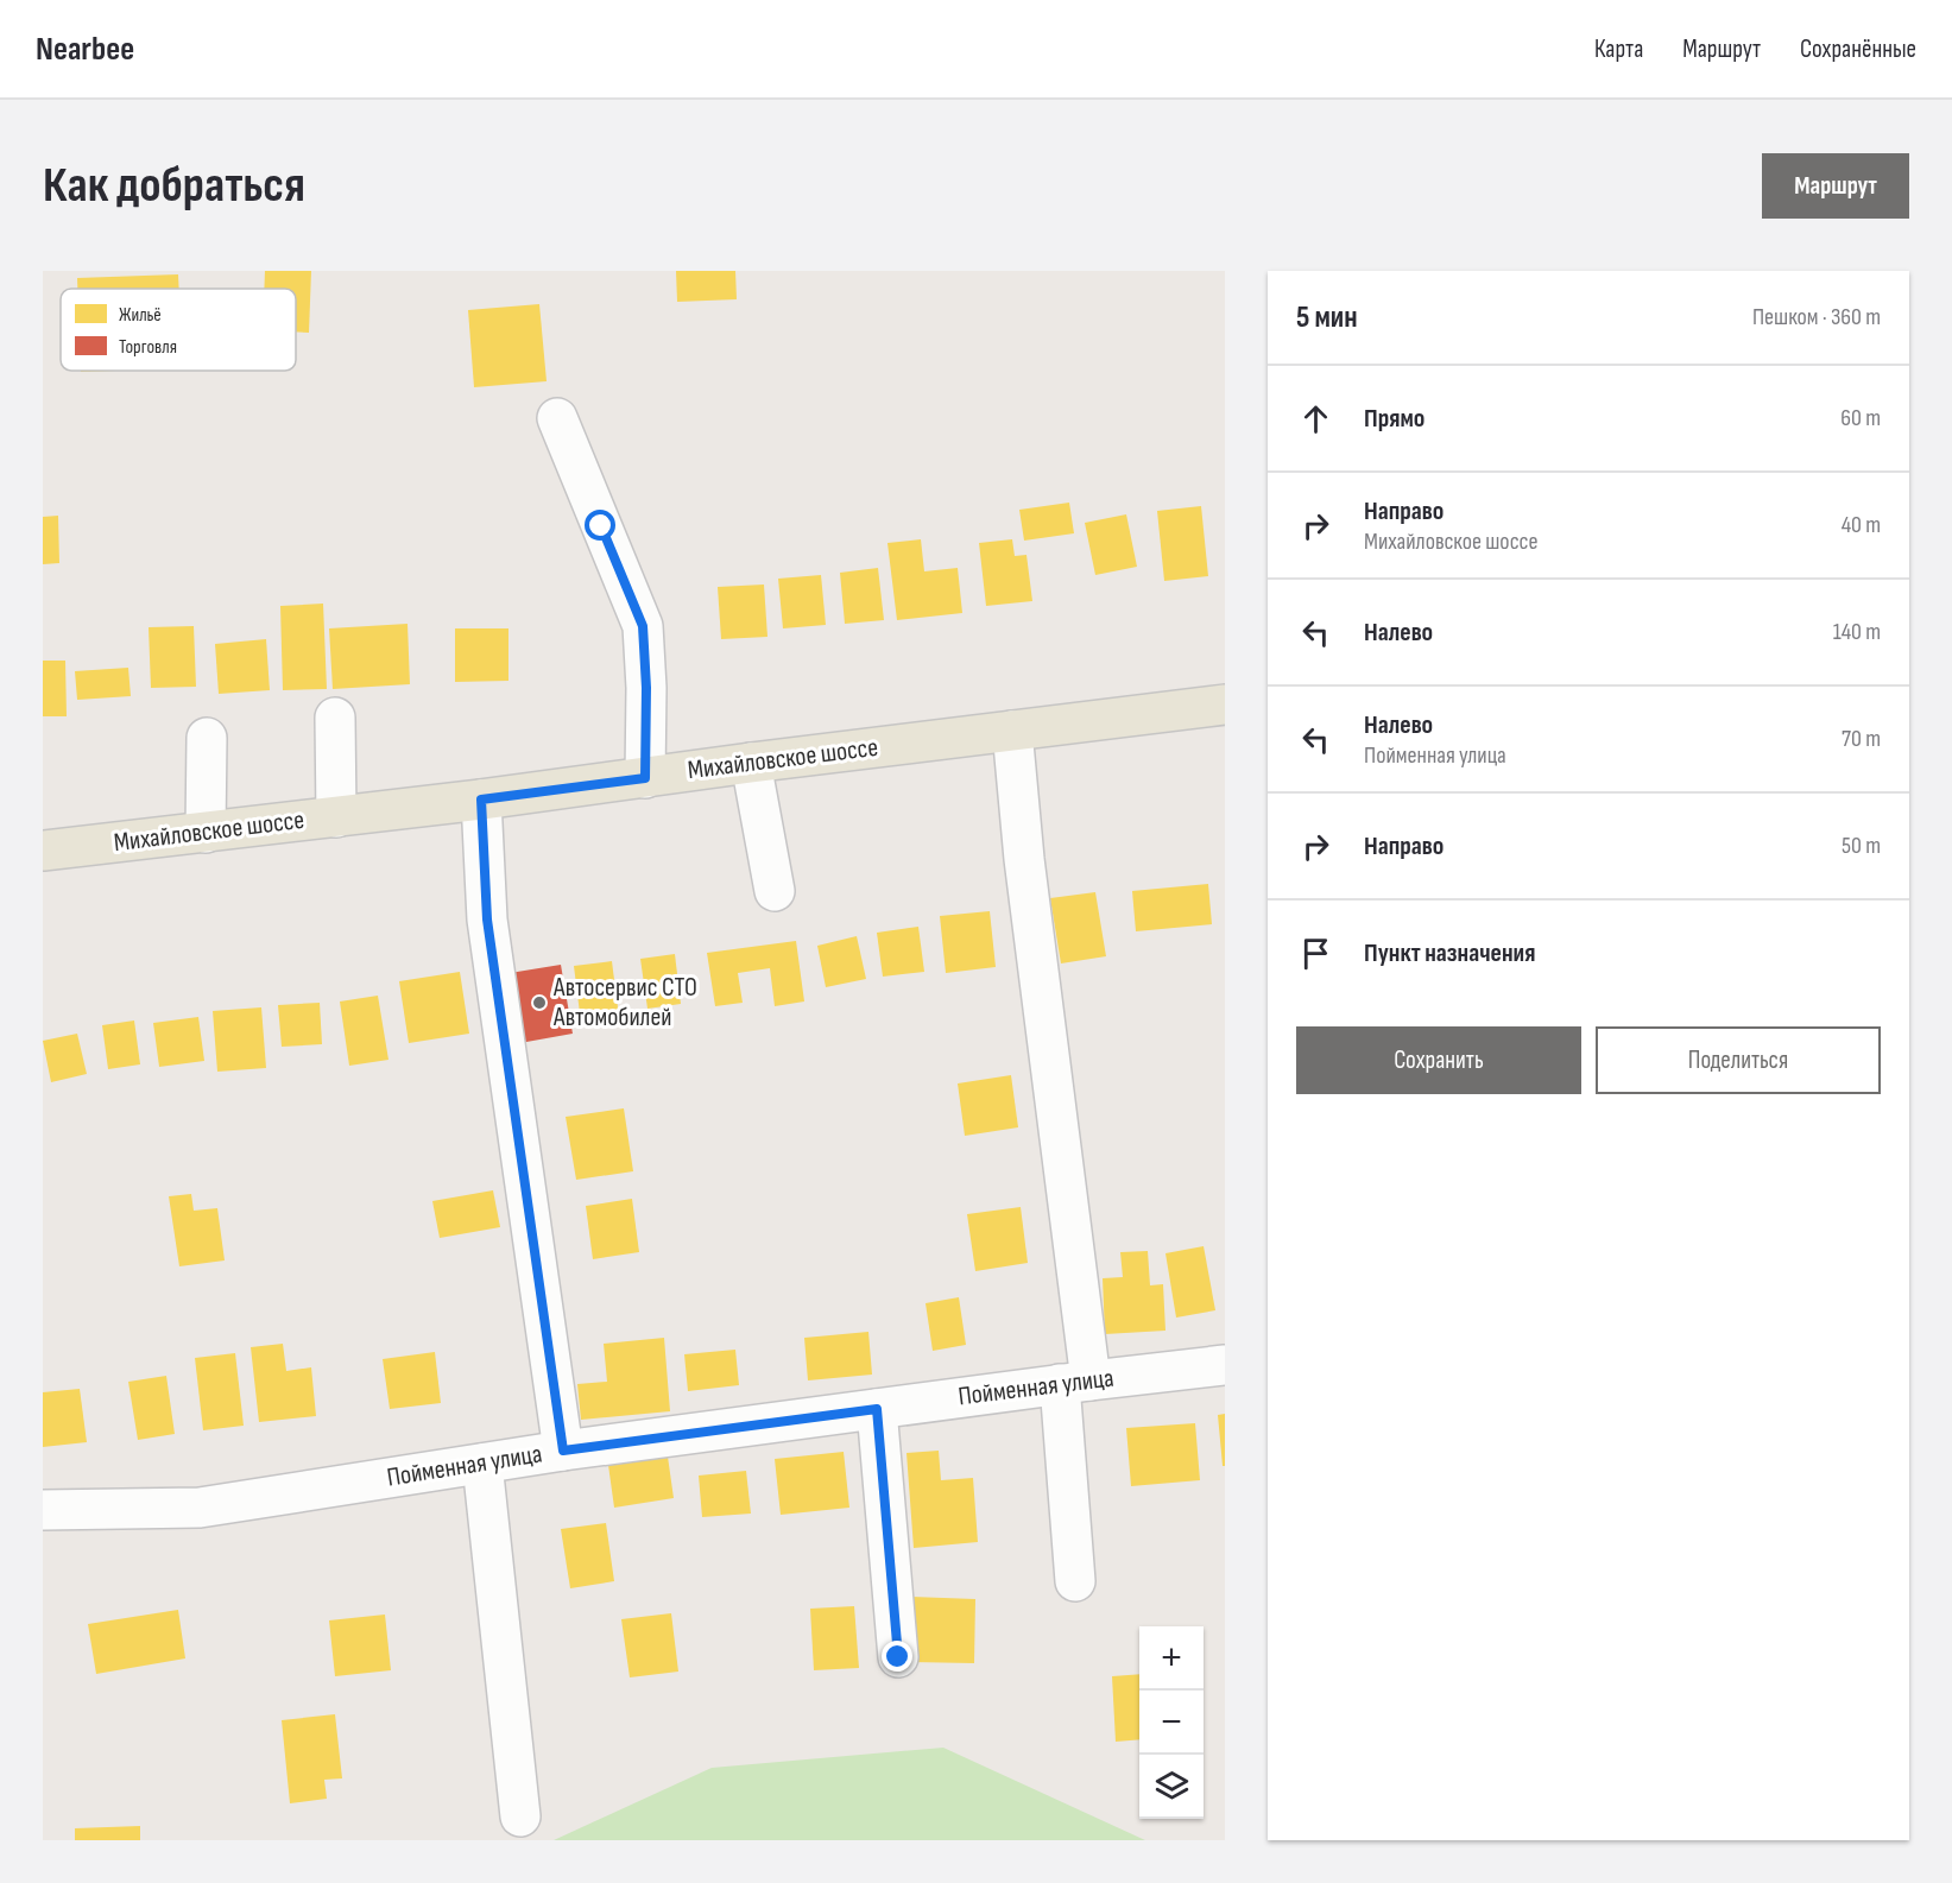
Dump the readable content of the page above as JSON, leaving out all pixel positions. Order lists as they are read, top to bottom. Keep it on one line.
{"streets":{"main road":["Михайловское шоссе"],"street":["Пойменная улица"]},"places":["Автосервис СТО Автомобилей"],"legend":["Жильё","Торговля"],"page":{"header":"Nearbee","nav":["Карта","Маршрут","Сохранённые"],"buttons":["Маршрут",["Сохранить","Поделиться"]],"title":"Как добраться","heading":["5 мин","Пешком · 360 m"],"list":[["Прямо","60 m"],["Направо","Михайловское шоссе","40 m"],["Налево","140 m"],["Налево","Пойменная улица","70 m"],["Направо","50 m"],"Пункт назначения"],"map_buttons":["+","−"]}}
